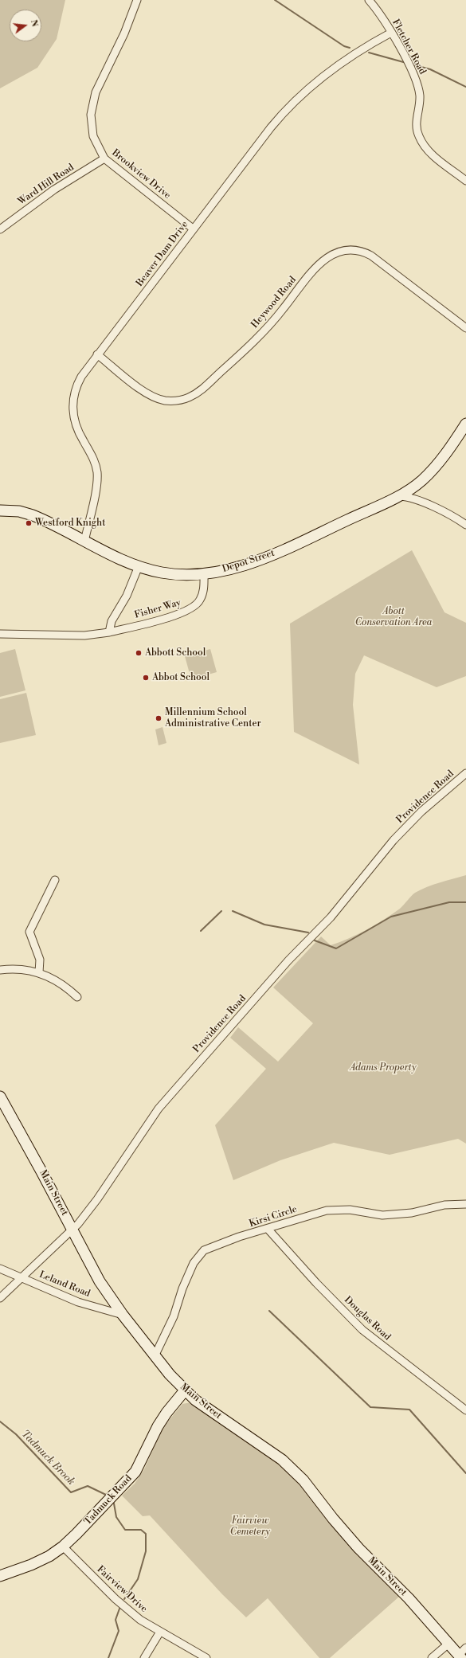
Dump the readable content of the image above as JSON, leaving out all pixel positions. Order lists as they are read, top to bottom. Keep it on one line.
{"streets":{"main road":["Depot Street","Main Street","Tadmuck Road"],"street":["Fletcher Road","Brookview Drive","Ward Hill Road","Beaver Dam Drive","Heywood Road","Fisher Way","Providence Road","Kirsi Circle","Leland Road","Douglas Road","Fairview Drive"]},"crossings":[["Fletcher Road","Beaver Dam Drive"],["Brookview Drive","Ward Hill Road"],["Brookview Drive","Beaver Dam Drive"],["Beaver Dam Drive","Heywood Road"],["Beaver Dam Drive","Depot Street"],["Depot Street","Fisher Way"],["Providence Road","Main Street"],["Providence Road","Leland Road"],["Main Street","Kirsi Circle"],["Main Street","Leland Road"],["Main Street","Tadmuck Road"],["Kirsi Circle","Douglas Road"],["Tadmuck Road","Fairview Drive"]],"water":["Tadmuck Brook"],"parks":["Abott Conservation Area","Adams Property","Fairview Cemetery"],"places":["Westford Knight","Abbott School","Abbot School","Millennium School Administrative Center"],"north":"right"}
